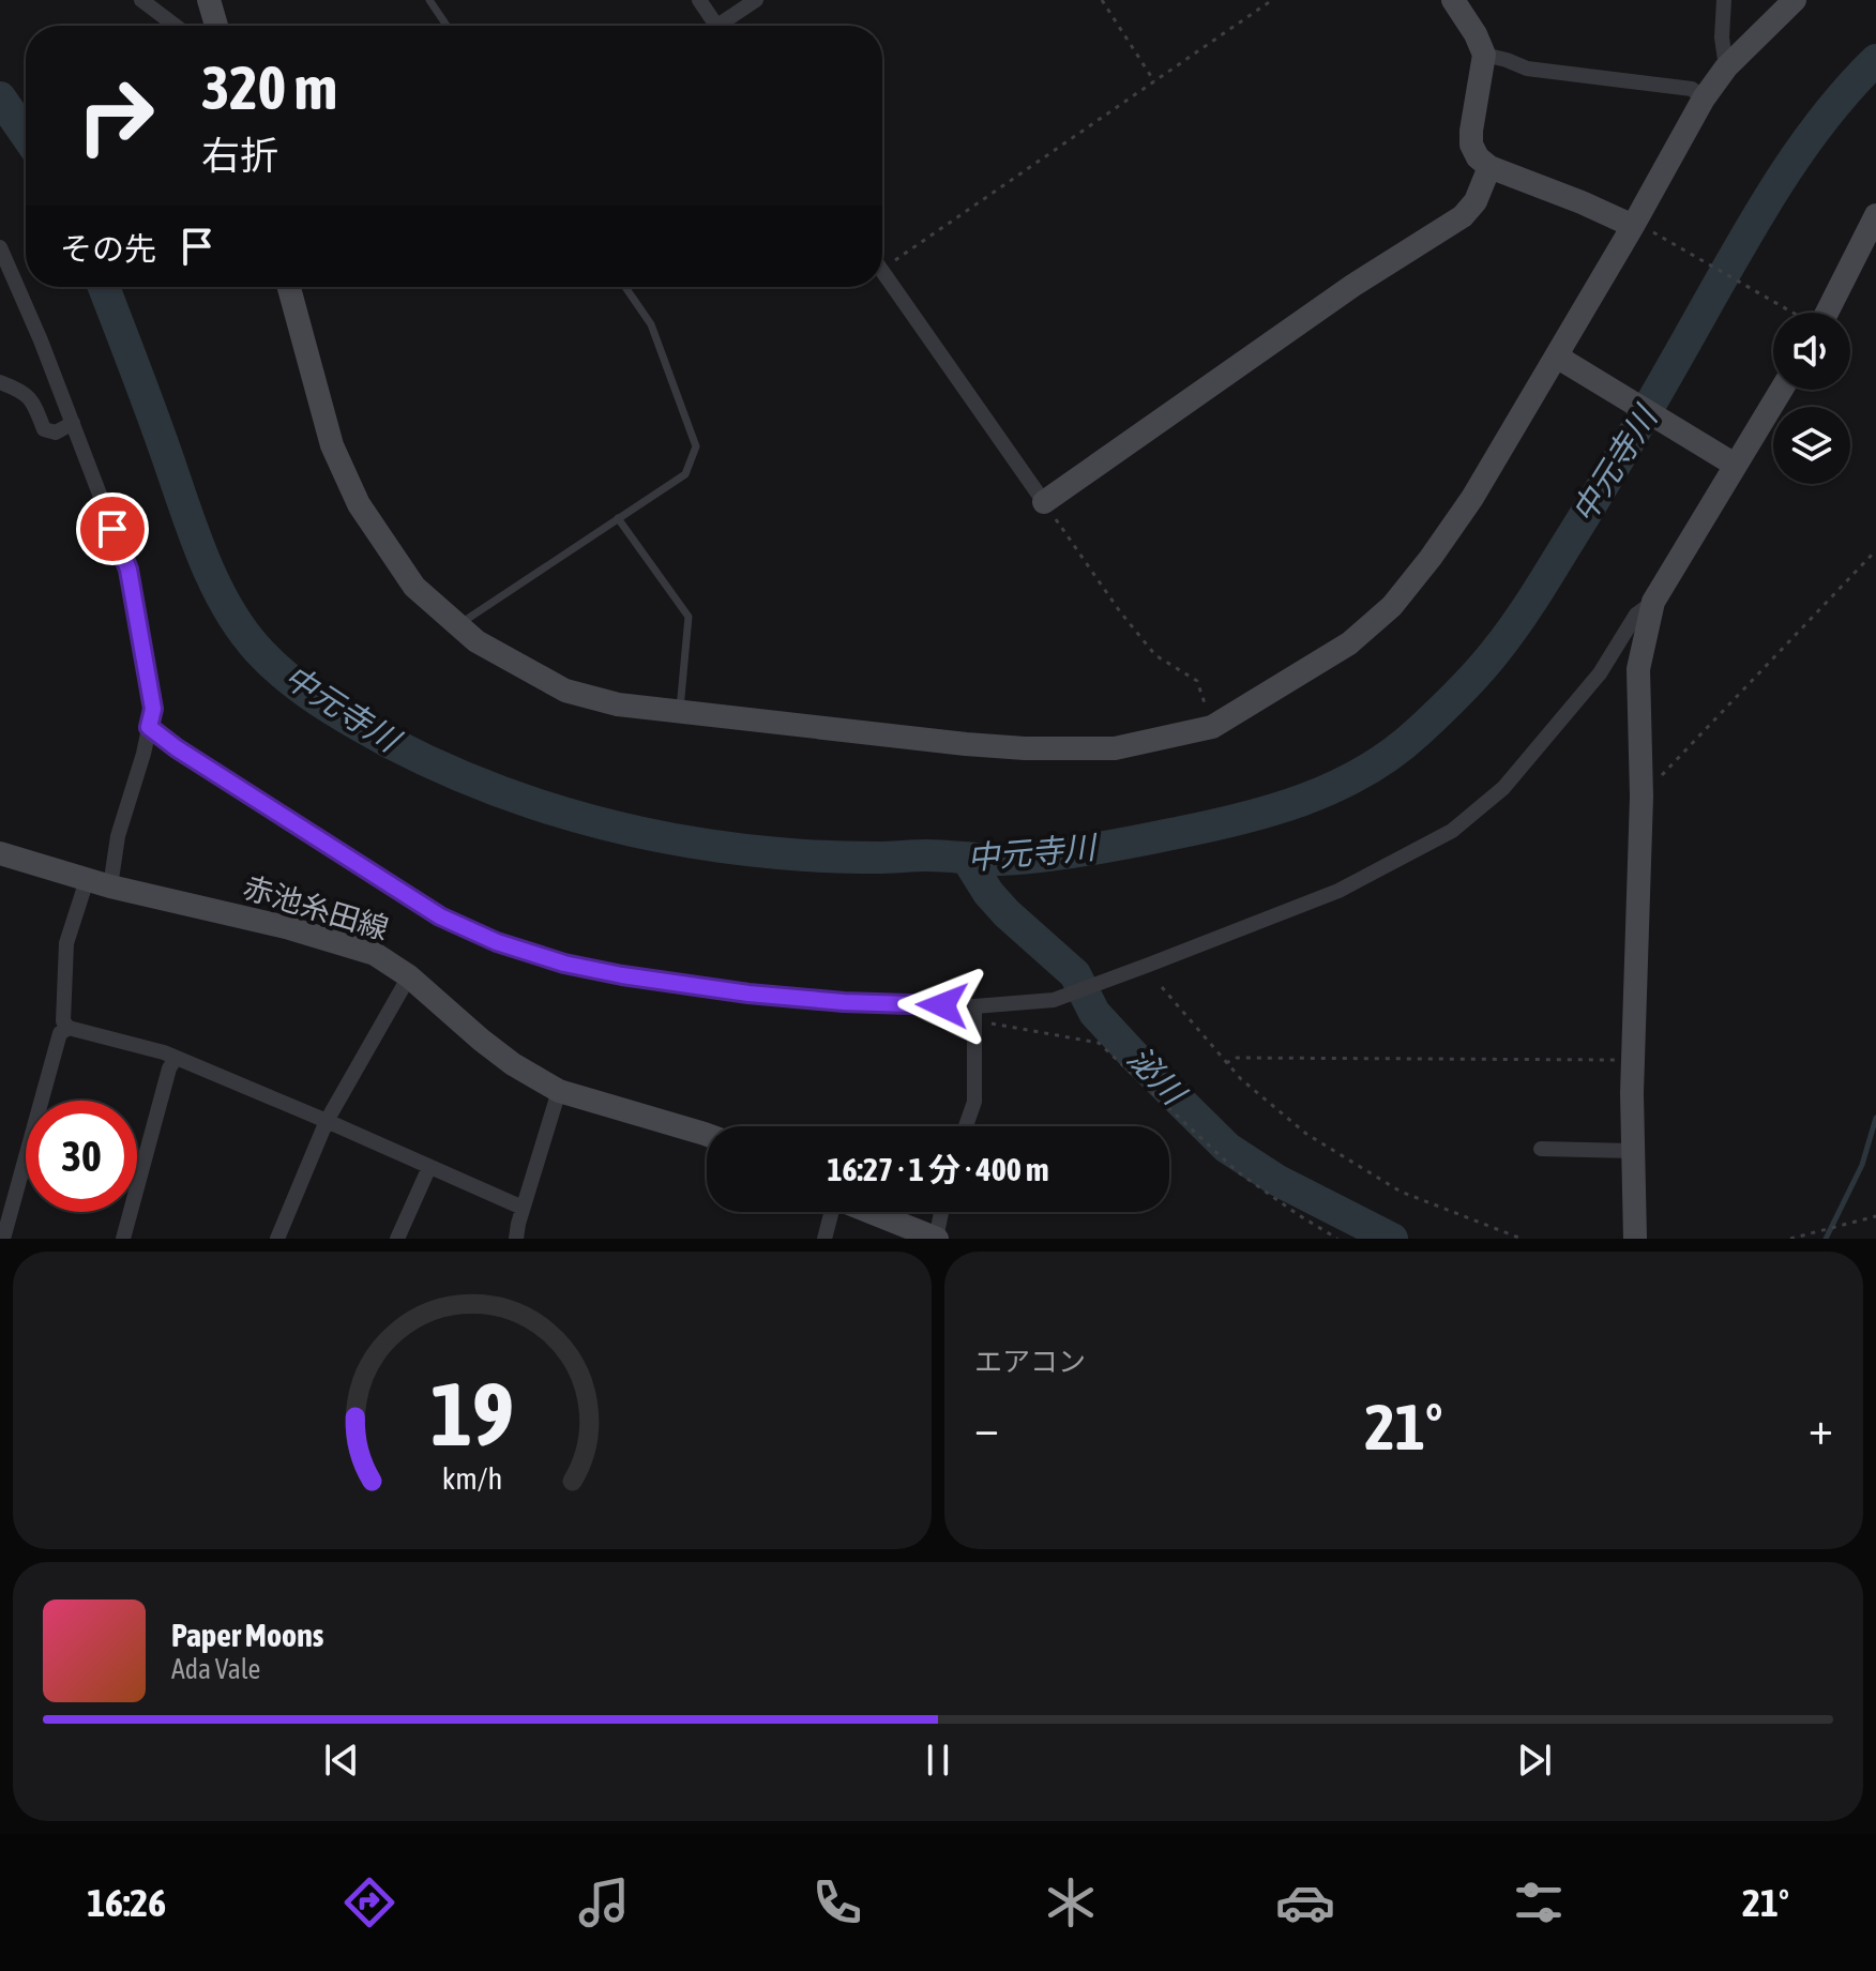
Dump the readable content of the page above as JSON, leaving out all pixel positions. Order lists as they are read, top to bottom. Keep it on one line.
{"streets":{"street":["赤池糸田線"]},"water":["中元寺川","泌川"],"page":{"turn":["320 m","右折"],"then":"その先","limit":"30","trip":"16:27 · 1 分 · 400 m","tile":"エアコン","heat":["−","21°","+"],"song":["Paper Moons","Ada Vale"],"tabs":["16:26","21°"],"gauge":["19","km/h"]}}
